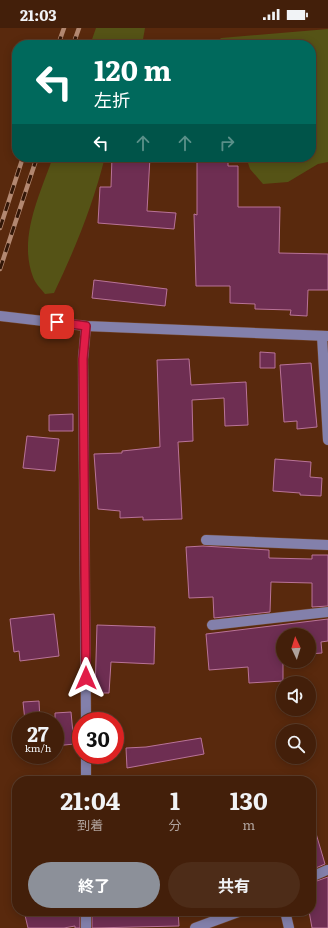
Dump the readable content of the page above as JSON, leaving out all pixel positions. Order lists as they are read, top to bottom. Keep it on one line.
{"north":"top","page":{"status":"21:03","turn":["120 m","左折"],"speed":"27 km/h","limit":"30","eta":["21:04","到着","1","分","130","m"],"buttons":["終了","共有"]}}
